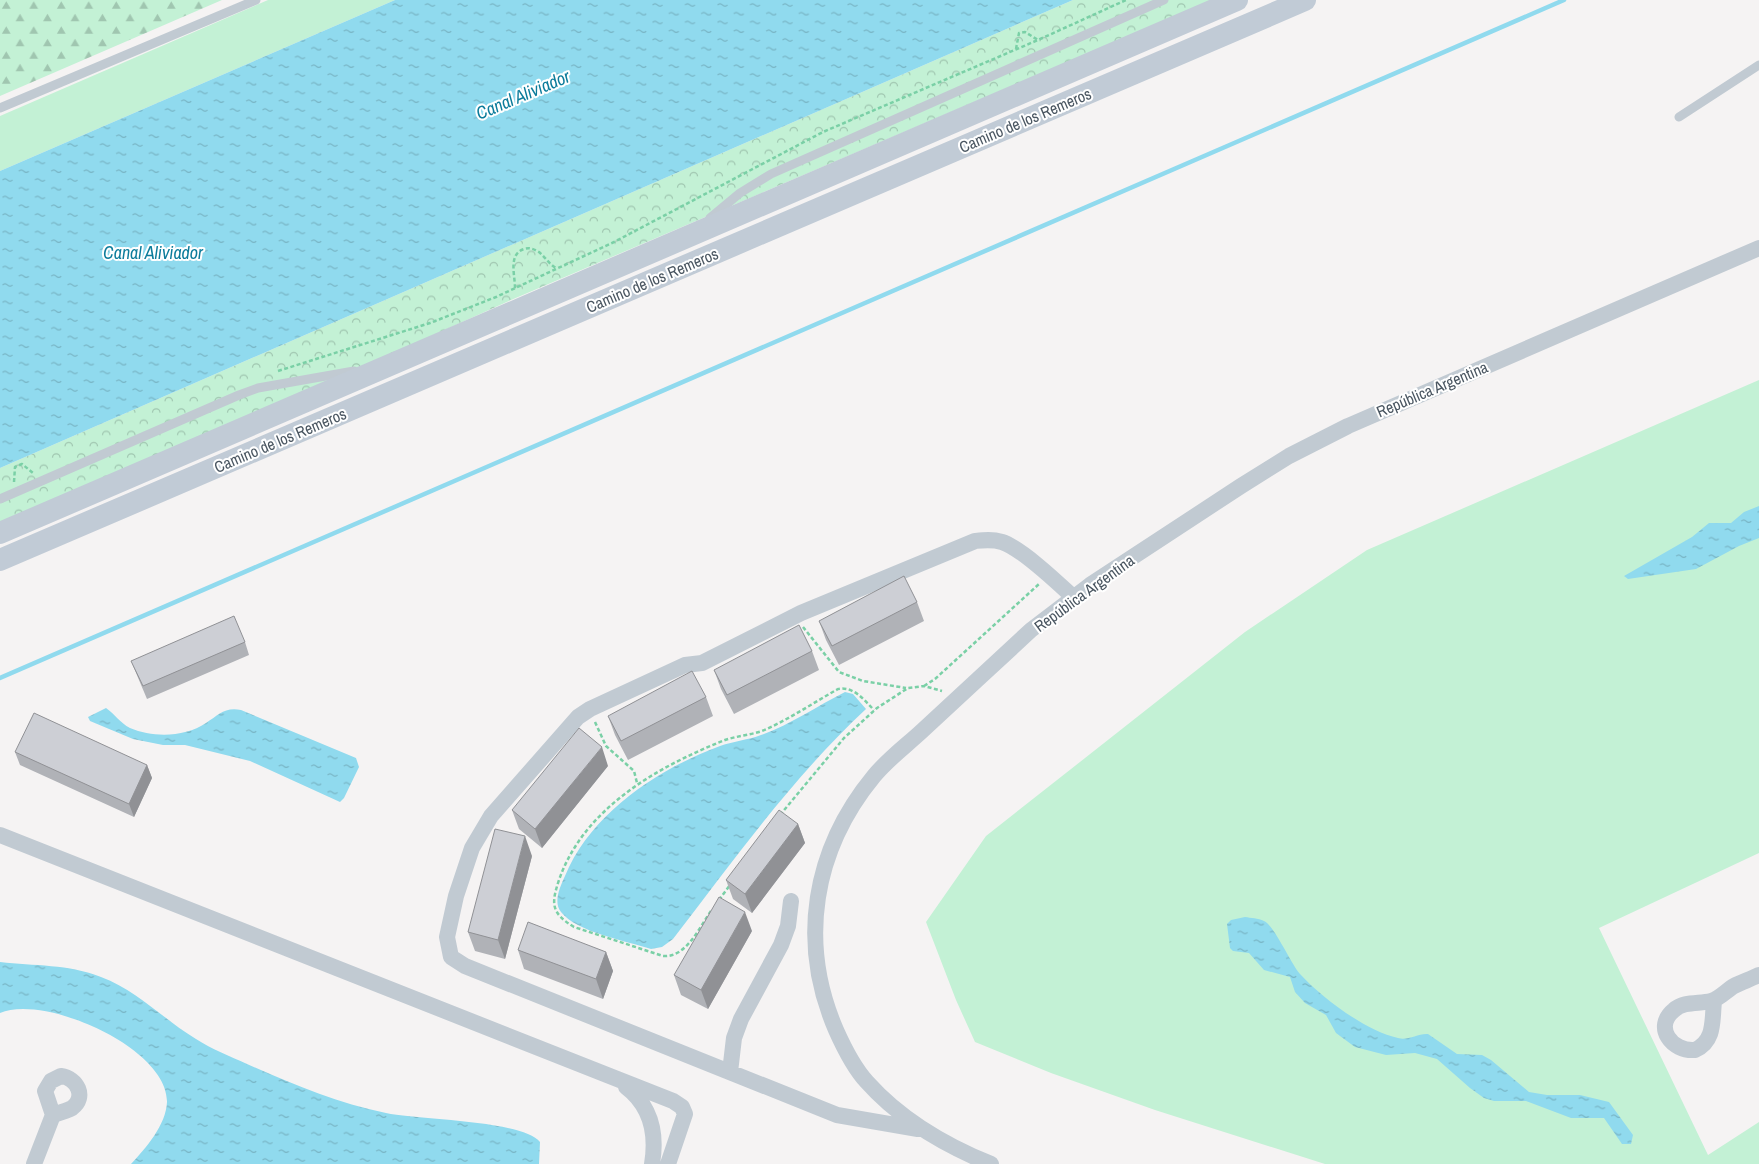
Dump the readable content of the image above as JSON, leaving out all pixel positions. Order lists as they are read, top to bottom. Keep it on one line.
{"streets":{"main road":["Camino de los Remeros"],"street":["República Argentina"]},"water":["Canal Aliviador"]}
